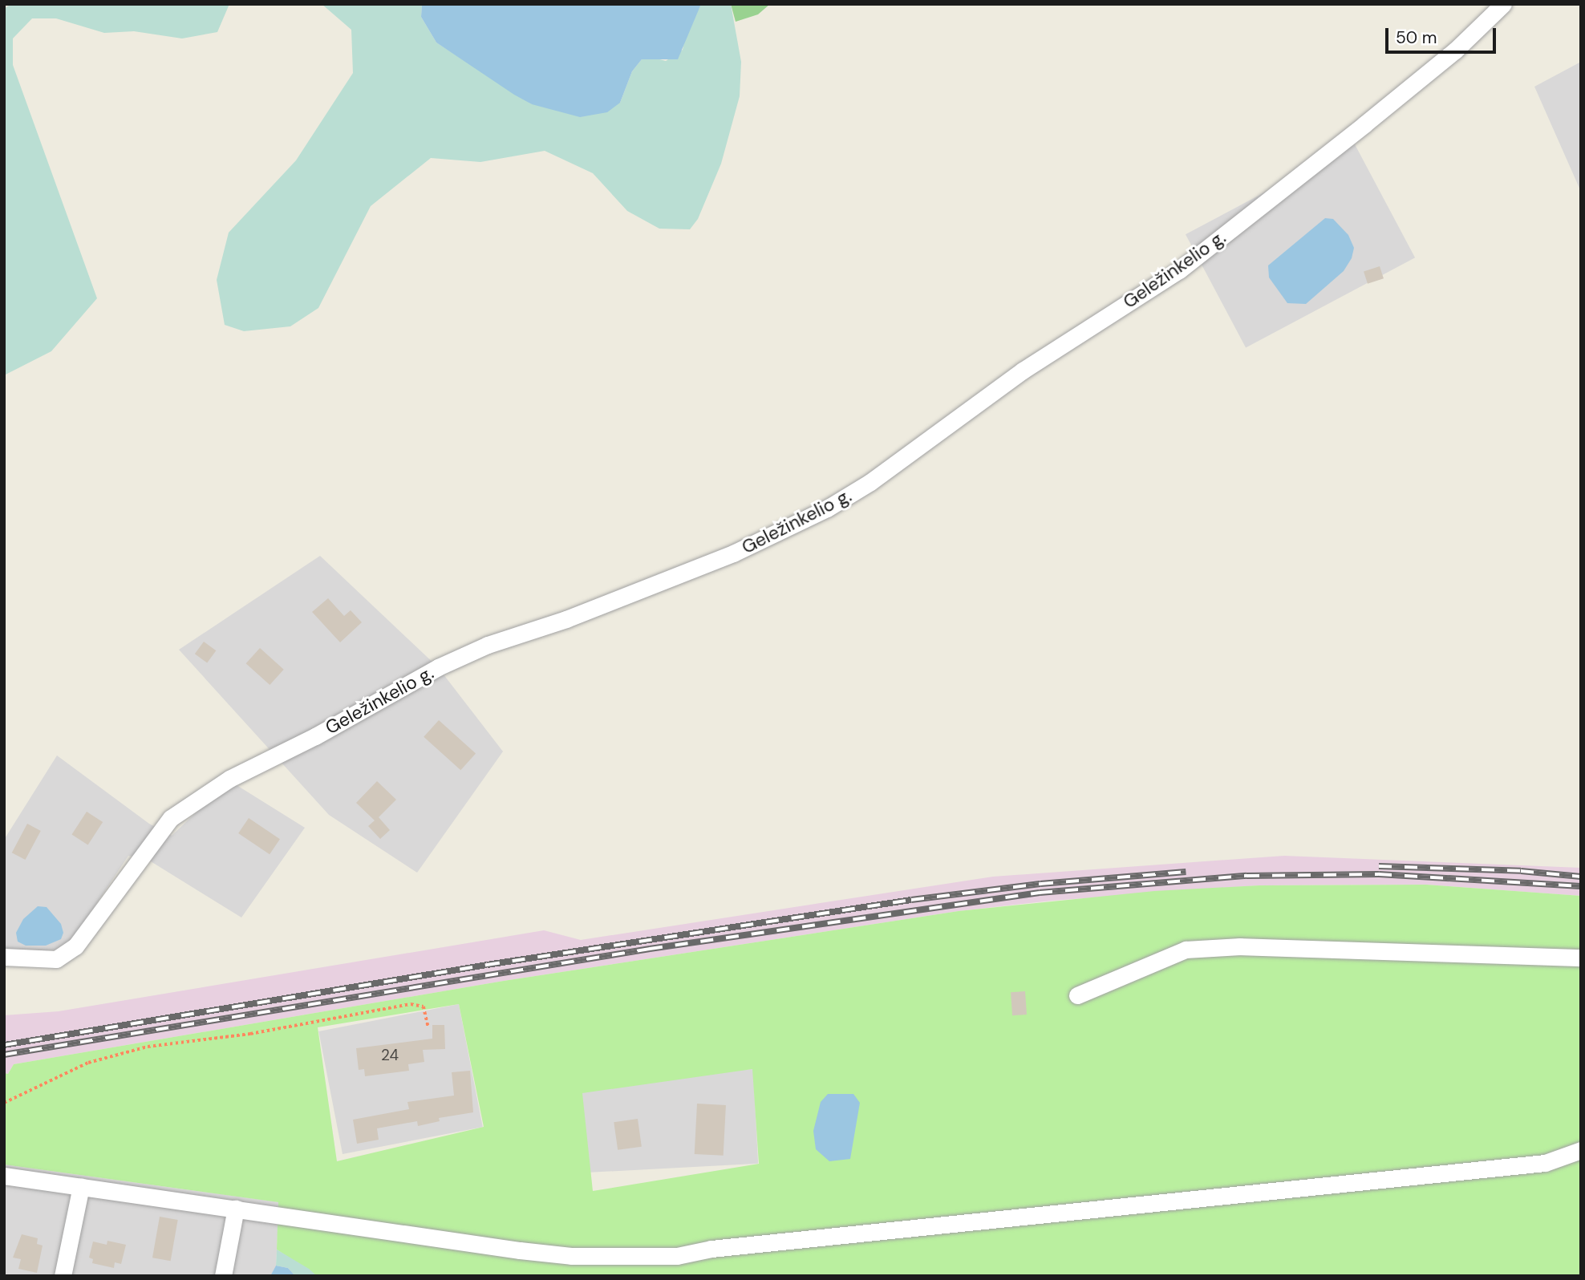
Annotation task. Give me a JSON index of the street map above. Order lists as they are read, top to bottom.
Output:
{
  "streets": {
    "street": ["Geležinkelio g."]
  },
  "house_numbers": ["24"],
  "scale_bar": "50 m"
}
